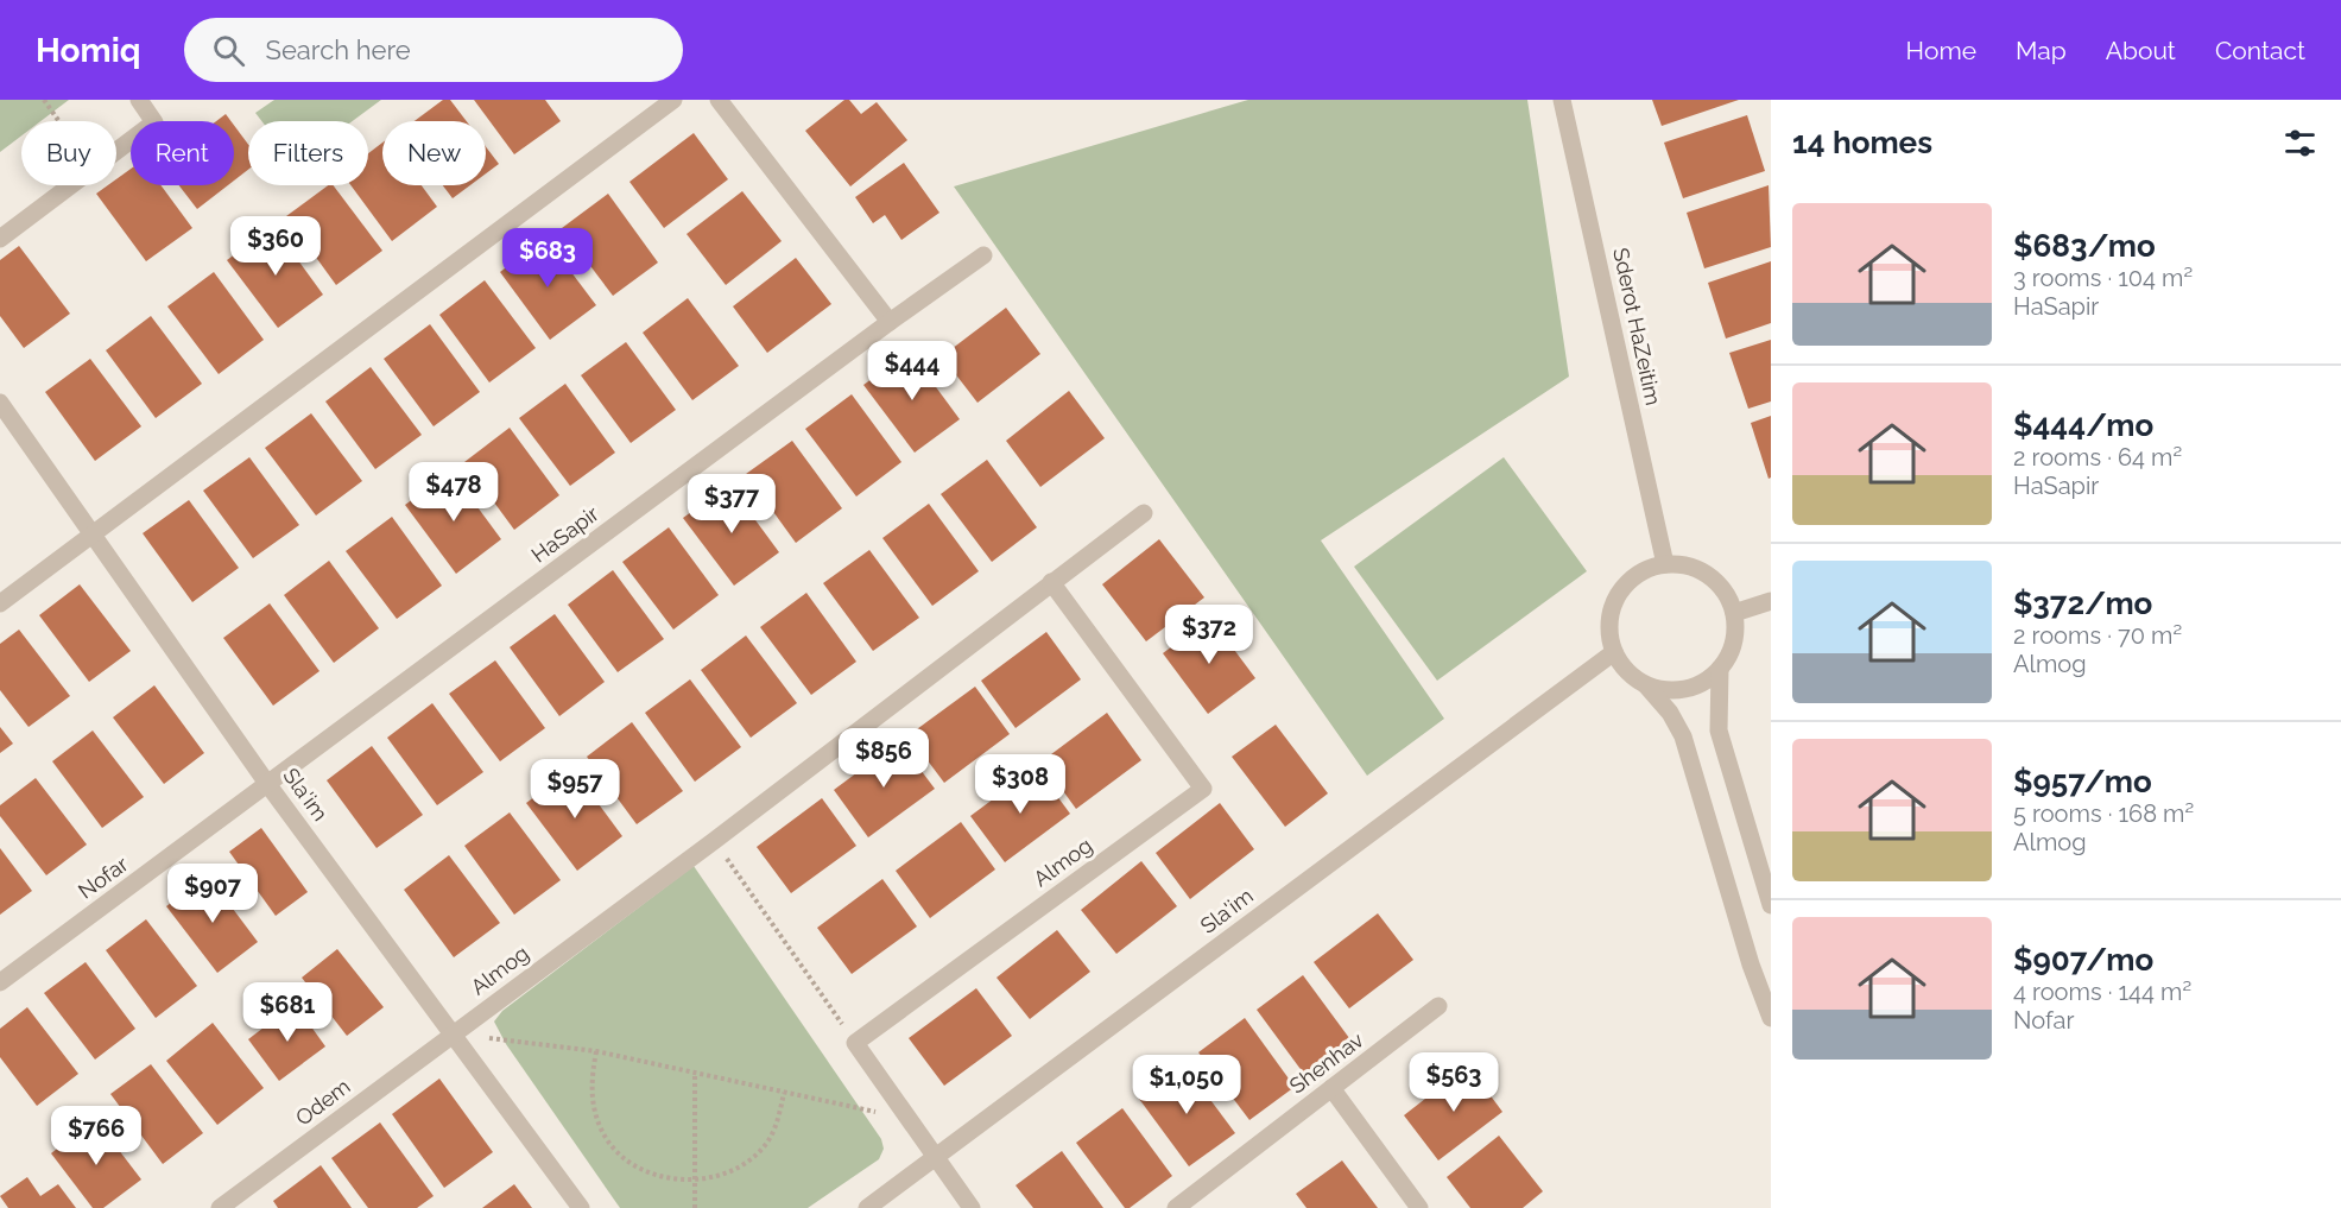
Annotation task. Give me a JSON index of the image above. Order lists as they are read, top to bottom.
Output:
{
  "streets": {
    "street": [
      "Sderot HaZeitim",
      "HaSapir",
      "Sla'im",
      "Almog",
      "Nofar",
      "Shenhav",
      "Odem"
    ]
  },
  "crossings": [
    ["Sderot HaZeitim", "Sla'im"],
    ["HaSapir", "Sla'im"],
    ["HaSapir", "Nofar"],
    ["Sla'im", "Almog"],
    ["Sla'im", "Nofar"],
    ["Sla'im", "Odem"],
    ["Almog", "Odem"]
  ],
  "page": {
    "header": "Homiq",
    "search": "Search here",
    "nav": [
      "Home",
      "Map",
      "About",
      "Contact"
    ],
    "heading": "14 homes",
    "chip": [
      "Buy",
      "Rent",
      "Filters",
      "New"
    ],
    "list": [
      {
        "name": "$683/mo",
        "note": "3 rooms · 104 m² · HaSapir"
      },
      {
        "name": "$444/mo",
        "note": "2 rooms · 64 m² · HaSapir"
      },
      {
        "name": "$372/mo",
        "note": "2 rooms · 70 m² · Almog"
      },
      {
        "name": "$957/mo",
        "note": "5 rooms · 168 m² · Almog"
      },
      {
        "name": "$907/mo",
        "note": "4 rooms · 144 m² · Nofar"
      }
    ],
    "price": [
      "$360",
      "$683",
      "$444",
      "$478",
      "$377",
      "$372",
      "$856",
      "$308",
      "$957",
      "$907",
      "$681",
      "$563",
      "$1,050",
      "$766"
    ]
  }
}
